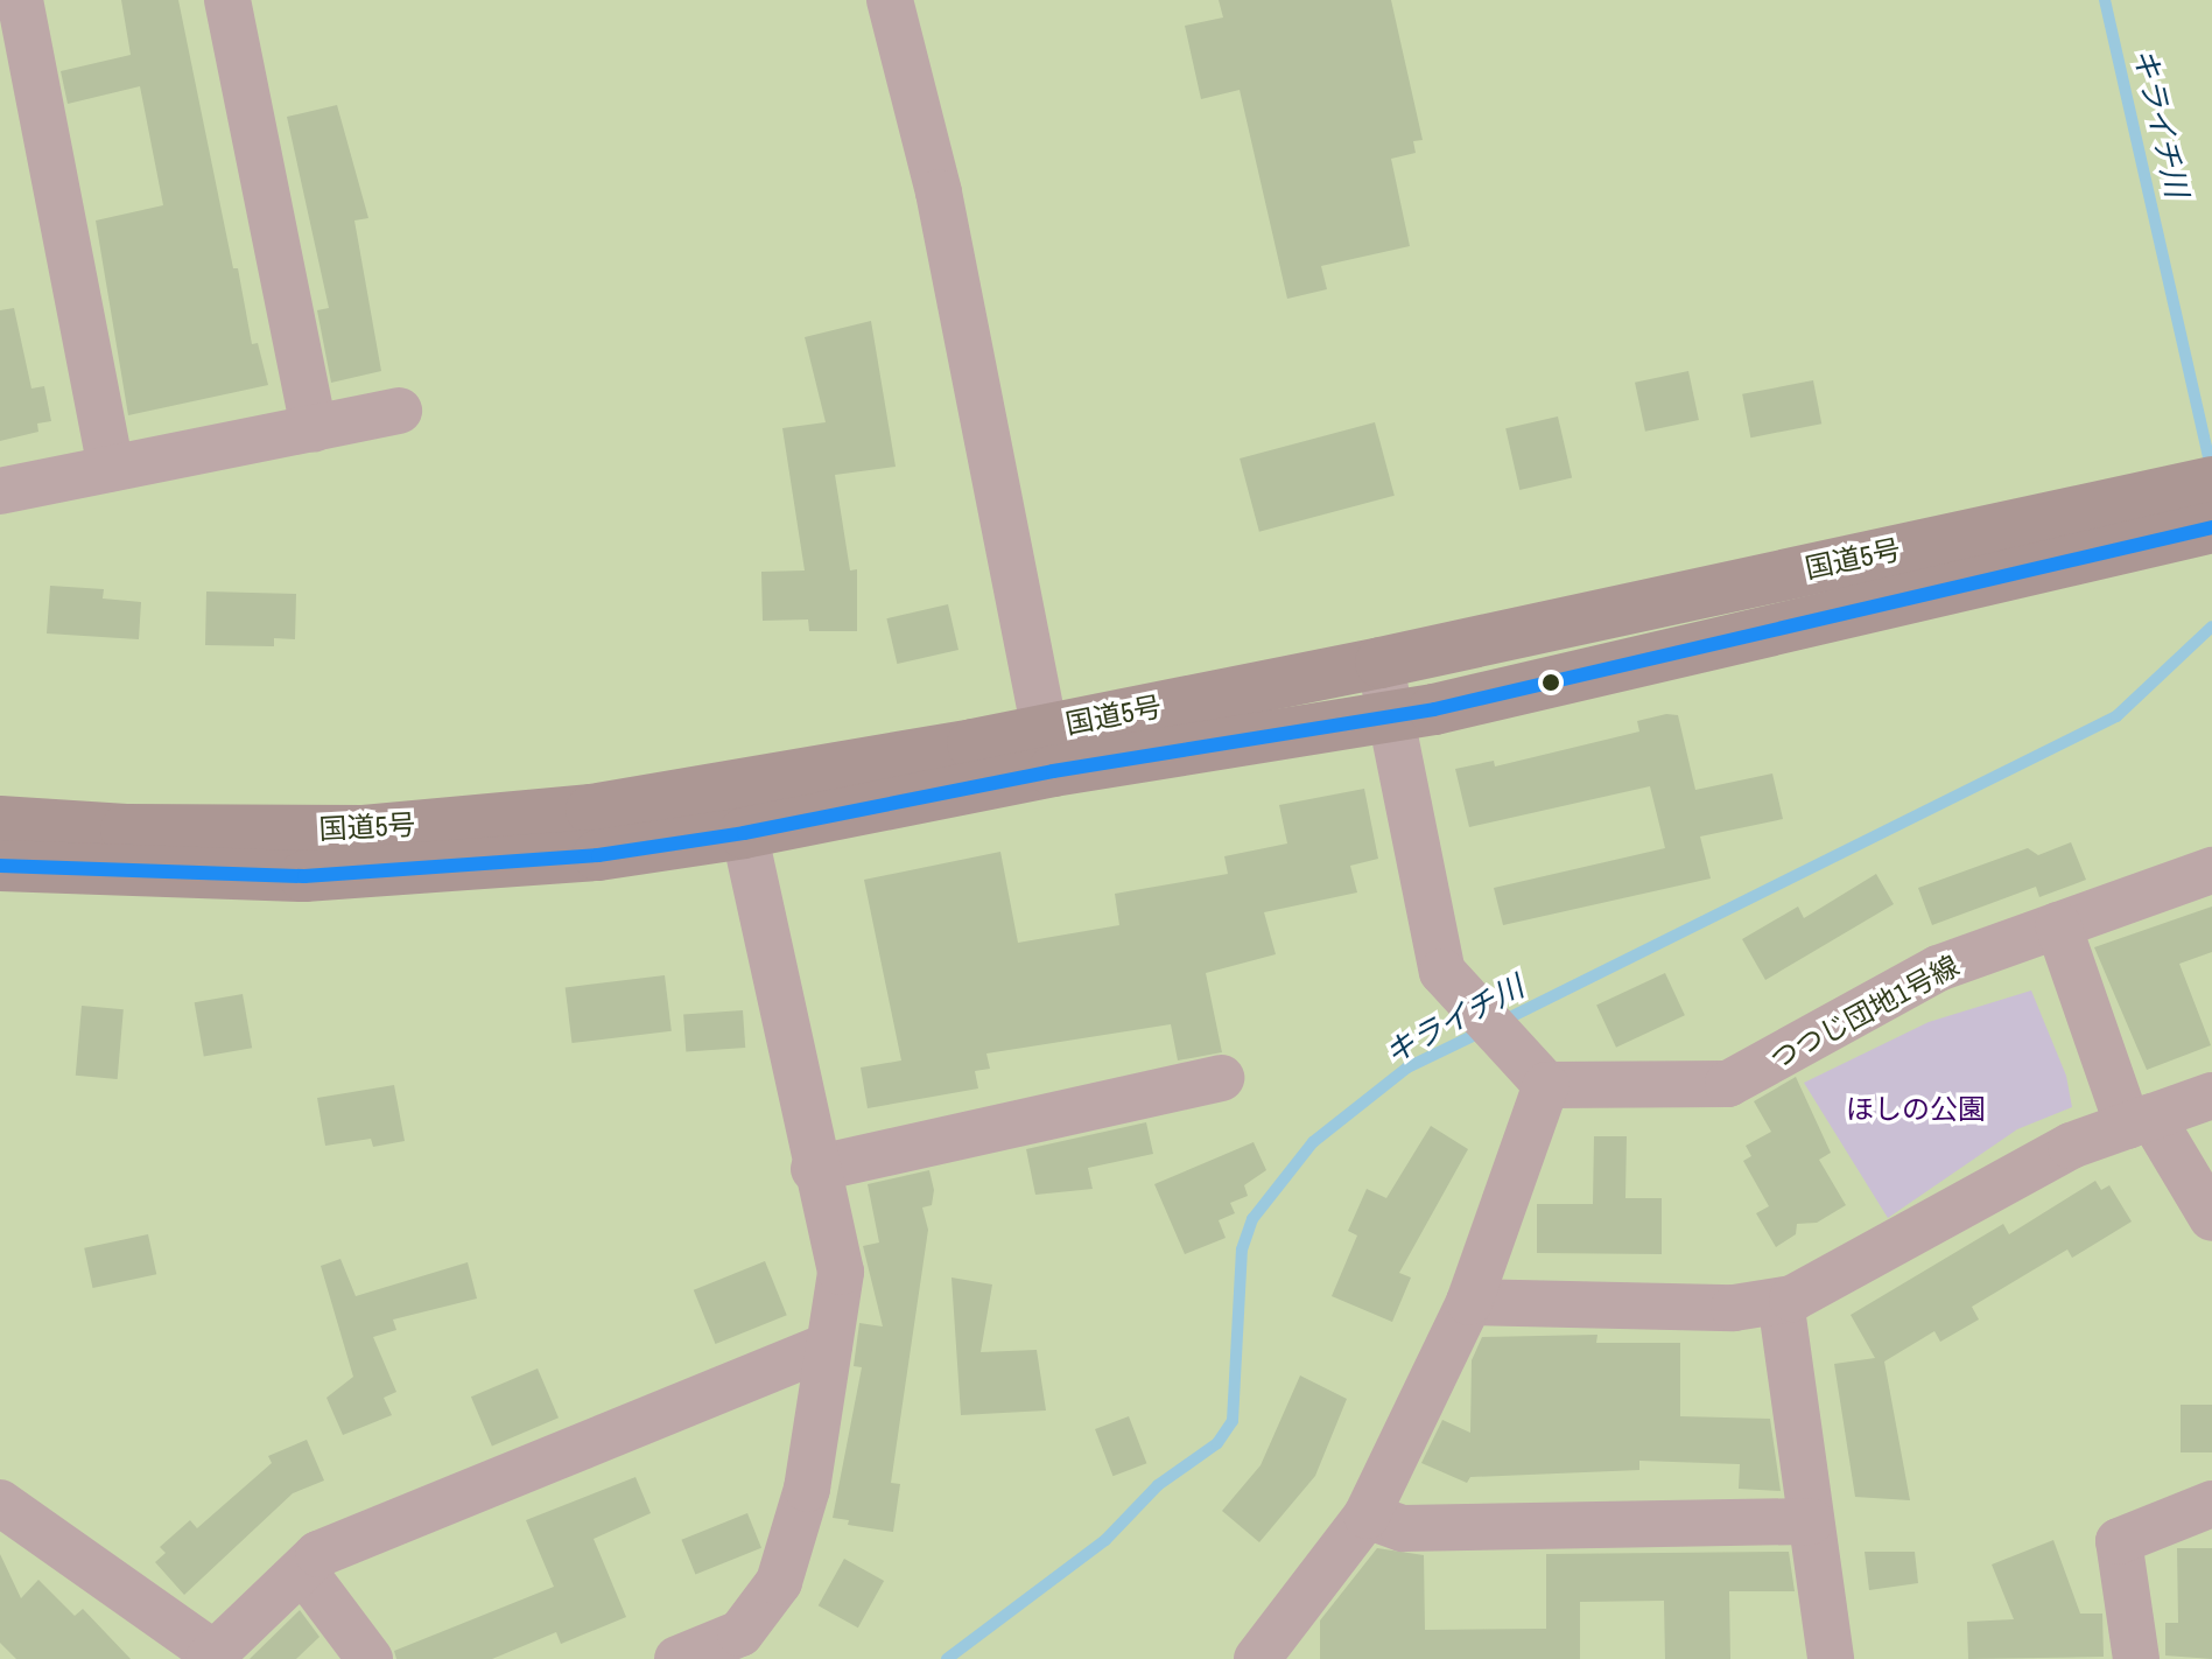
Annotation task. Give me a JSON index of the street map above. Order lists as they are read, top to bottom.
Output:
{
  "streets": {
    "highway": ["国道5号"],
    "street": ["つつじ団地1号線"]
  },
  "water": ["キライチ川"],
  "parks": ["ほしの公園"]
}
